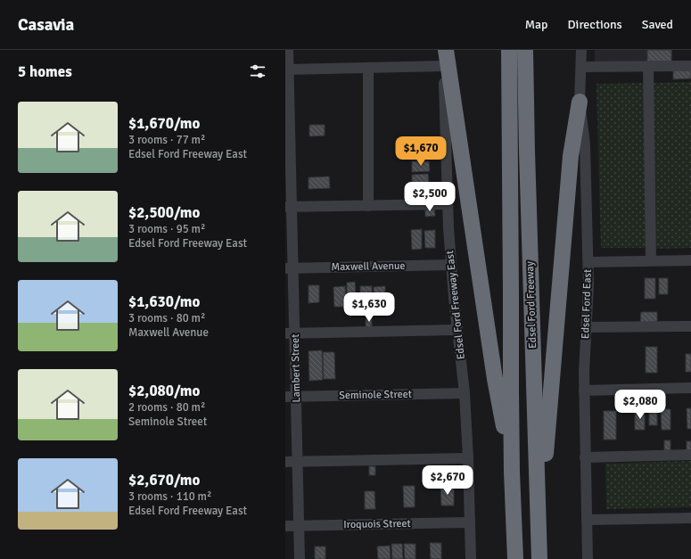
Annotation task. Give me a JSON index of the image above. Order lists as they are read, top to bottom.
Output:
{
  "streets": {
    "highway": ["Edsel Ford Freeway"],
    "street": [
      "Maxwell Avenue",
      "Edsel Ford East",
      "Edsel Ford Freeway East",
      "Lambert Street",
      "Seminole Street",
      "Iroquois Street"
    ]
  },
  "crossings": [
    ["Maxwell Avenue", "Edsel Ford Freeway East"],
    ["Maxwell Avenue", "Lambert Street"],
    ["Edsel Ford Freeway East", "Seminole Street"],
    ["Edsel Ford Freeway East", "Iroquois Street"],
    ["Lambert Street", "Seminole Street"],
    ["Lambert Street", "Iroquois Street"]
  ],
  "page": {
    "header": "Casavia",
    "nav": ["Map", "Directions", "Saved"],
    "heading": "5 homes",
    "list": [
      {
        "name": "$1,670/mo",
        "note": "3 rooms · 77 m² · Edsel Ford Freeway East"
      },
      {
        "name": "$2,500/mo",
        "note": "3 rooms · 95 m² · Edsel Ford Freeway East"
      },
      {
        "name": "$1,630/mo",
        "note": "3 rooms · 80 m² · Maxwell Avenue"
      },
      {
        "name": "$2,080/mo",
        "note": "2 rooms · 80 m² · Seminole Street"
      },
      {
        "name": "$2,670/mo",
        "note": "3 rooms · 110 m² · Edsel Ford Freeway East"
      }
    ],
    "price": [
      "$1,670",
      "$2,500",
      "$1,630",
      "$2,080",
      "$2,670"
    ]
  }
}
